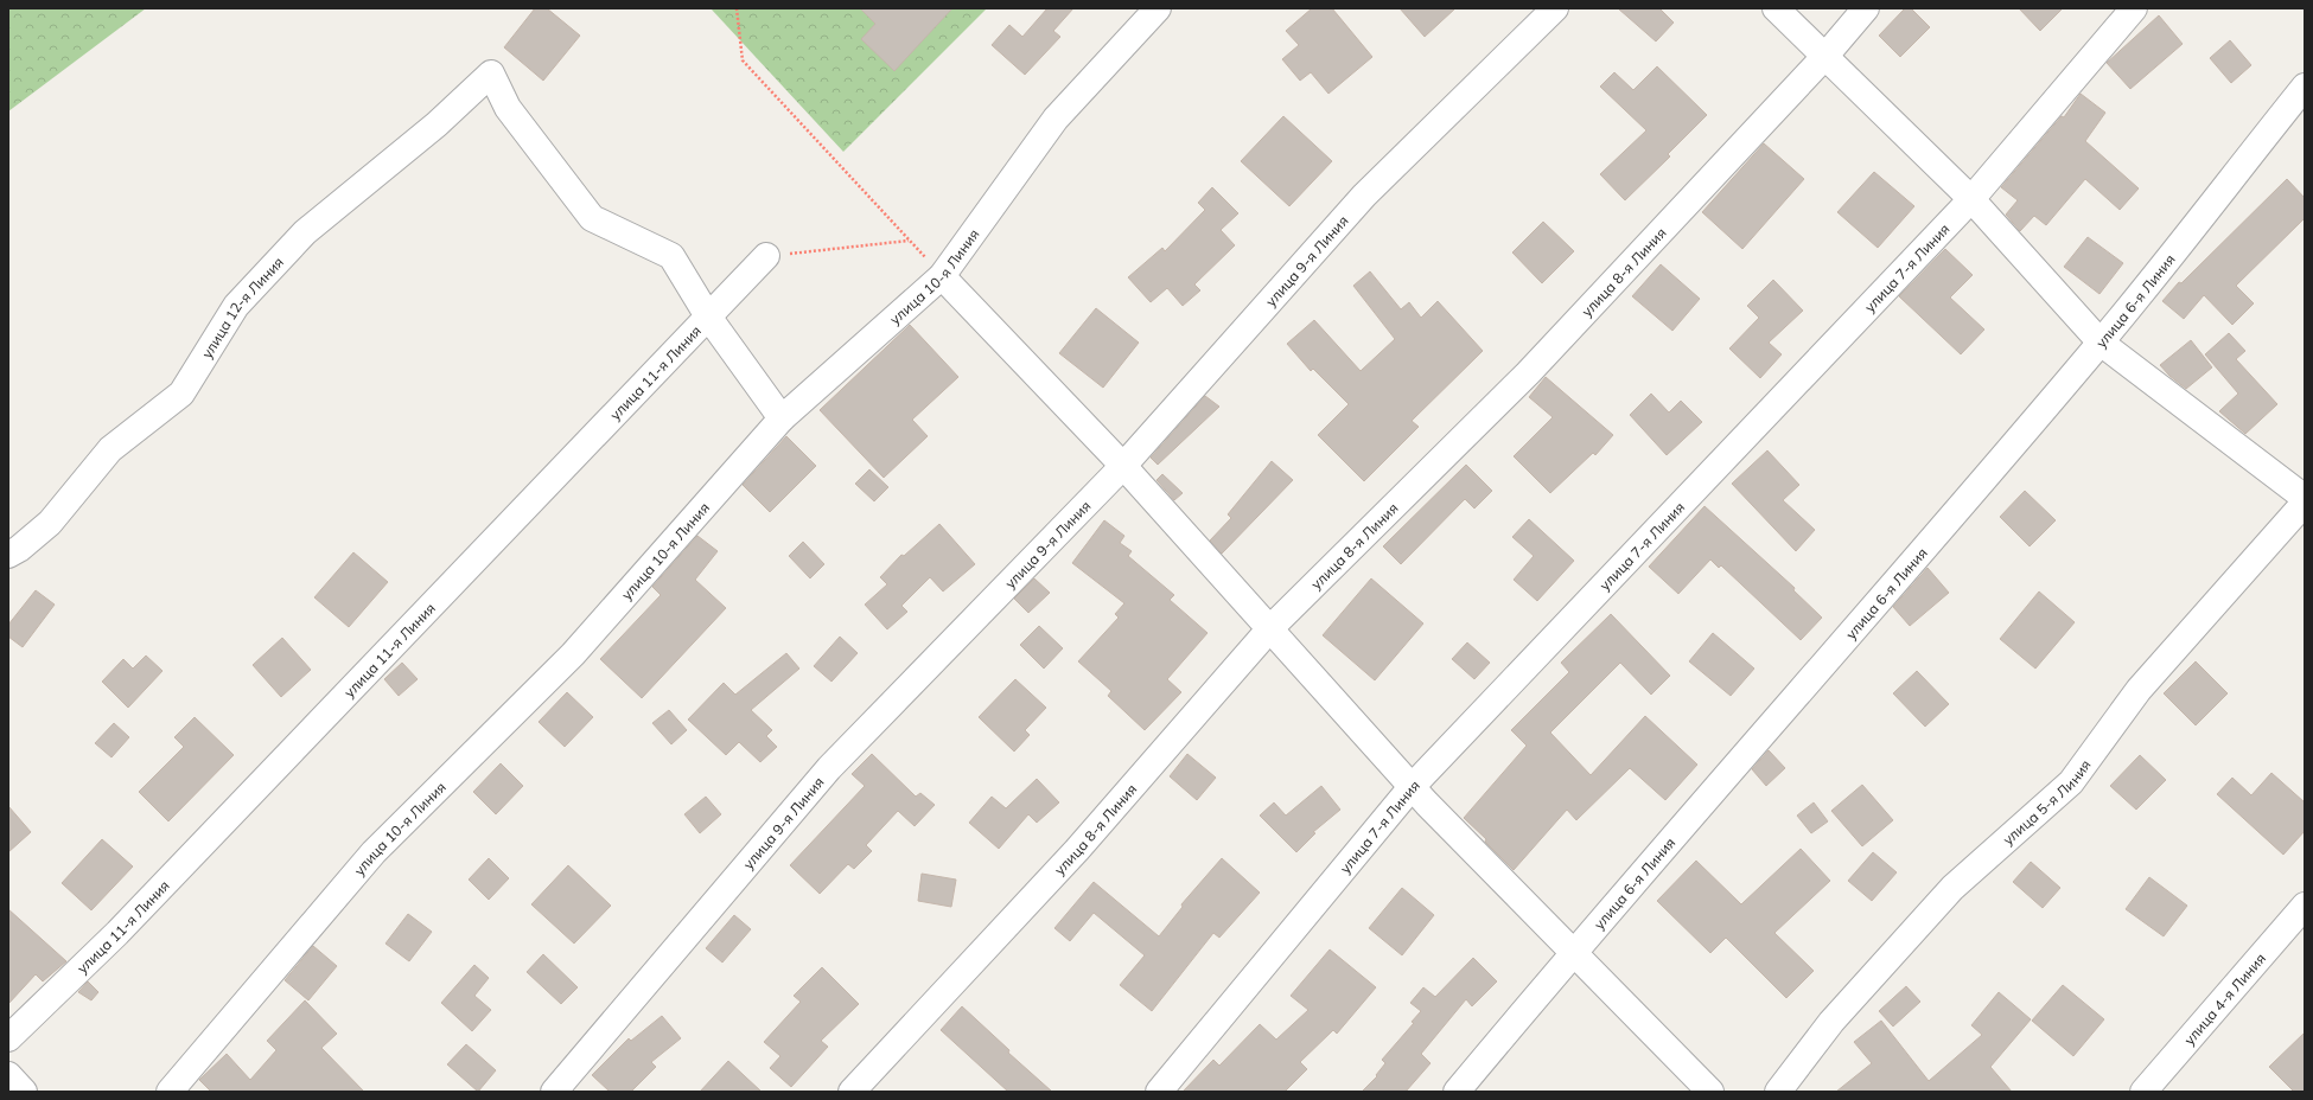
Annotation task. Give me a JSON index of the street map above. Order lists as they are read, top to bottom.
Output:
{
  "streets": {
    "street": [
      "улица 9-я Линия",
      "улица 7-я Линия",
      "улица 8-я Линия",
      "улица 10-я Линия",
      "улица 6-я Линия",
      "улица 12-я Линия",
      "улица 11-я Линия",
      "улица 5-я Линия",
      "улица 4-я Линия"
    ]
  },
  "crossings": [
    ["улица 12-я Линия", "улица 11-я Линия"]
  ]
}
